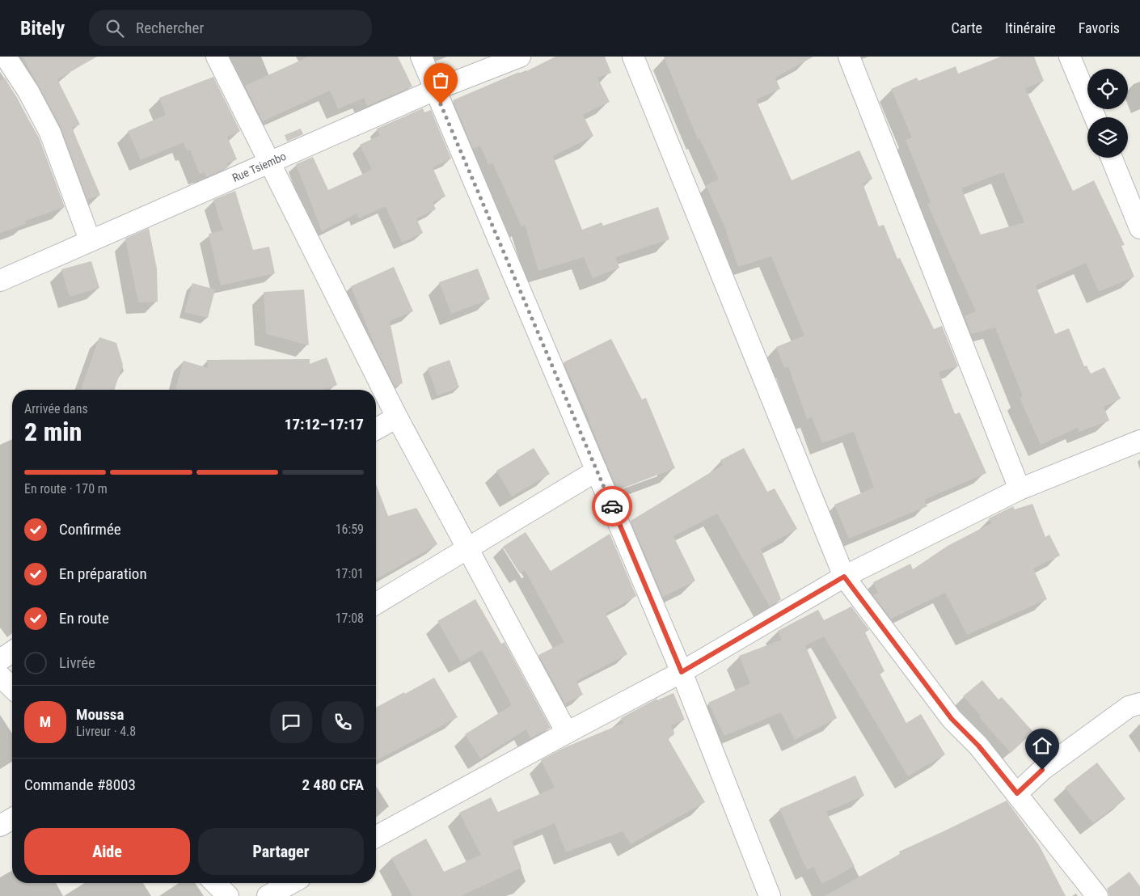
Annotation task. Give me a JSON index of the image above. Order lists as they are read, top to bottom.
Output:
{
  "streets": {
    "street": ["Rue Tsiembo"]
  },
  "page": {
    "header": "Bitely",
    "search": "Rechercher",
    "nav": ["Carte", "Itinéraire", "Favoris"],
    "heading": ["2 min", "Arrivée dans", "17:12–17:17"],
    "panel": [
      "Moussa",
      "Livreur · 4.8",
      "Commande #8003",
      "2 480 CFA"
    ],
    "bar": "En route · 170 m",
    "list": [
      ["Confirmée", "16:59"],
      ["En préparation", "17:01"],
      ["En route", "17:08"],
      "Livrée"
    ],
    "round": "M",
    "buttons": ["Aide", "Partager"]
  }
}
